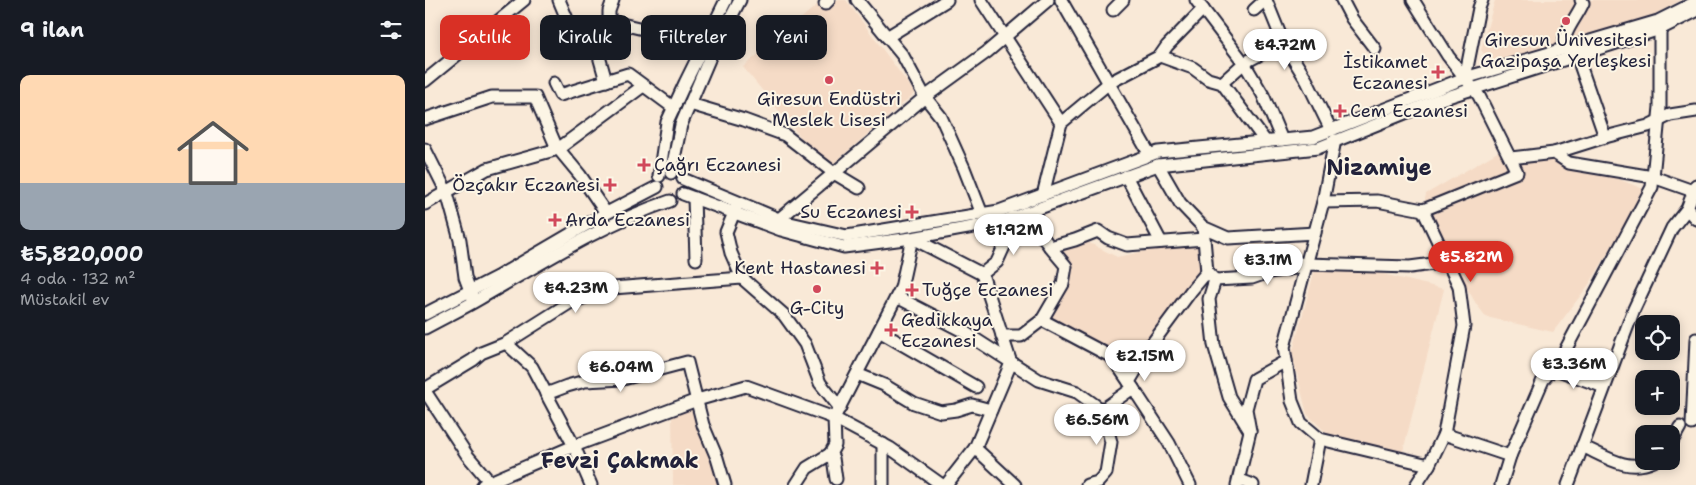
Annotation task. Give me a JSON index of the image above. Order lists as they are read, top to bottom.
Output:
{
  "districts": ["Nizamiye", "Fevzi Çakmak"],
  "places": {
    "other": ["Giresun Ünivesitesi Gazipaşa Yerleşkesi", "Giresun Endüstri Meslek Lisesi", "G-City"],
    "health": [
      "İstikamet Eczanesi",
      "Cem Eczanesi",
      "Çağrı Eczanesi",
      "Özçakır Eczanesi",
      "Su Eczanesi",
      "Arda Eczanesi",
      "Kent Hastanesi",
      "Tuğçe Eczanesi",
      "Gedikkaya Eczanesi"
    ]
  },
  "page": {
    "heading": "9 ilan",
    "chip": [
      "Satılık",
      "Kiralık",
      "Filtreler",
      "Yeni"
    ],
    "price": [
      "₺4.72M",
      "₺1.92M",
      "₺5.82M",
      "₺3.1M",
      "₺4.23M",
      "₺2.15M",
      "₺3.36M",
      "₺6.04M",
      "₺6.56M"
    ],
    "list": [
      {
        "name": "₺5,820,000",
        "note": "4 oda · 132 m² · Müstakil ev"
      }
    ],
    "map_buttons": ["+", "−"]
  }
}
